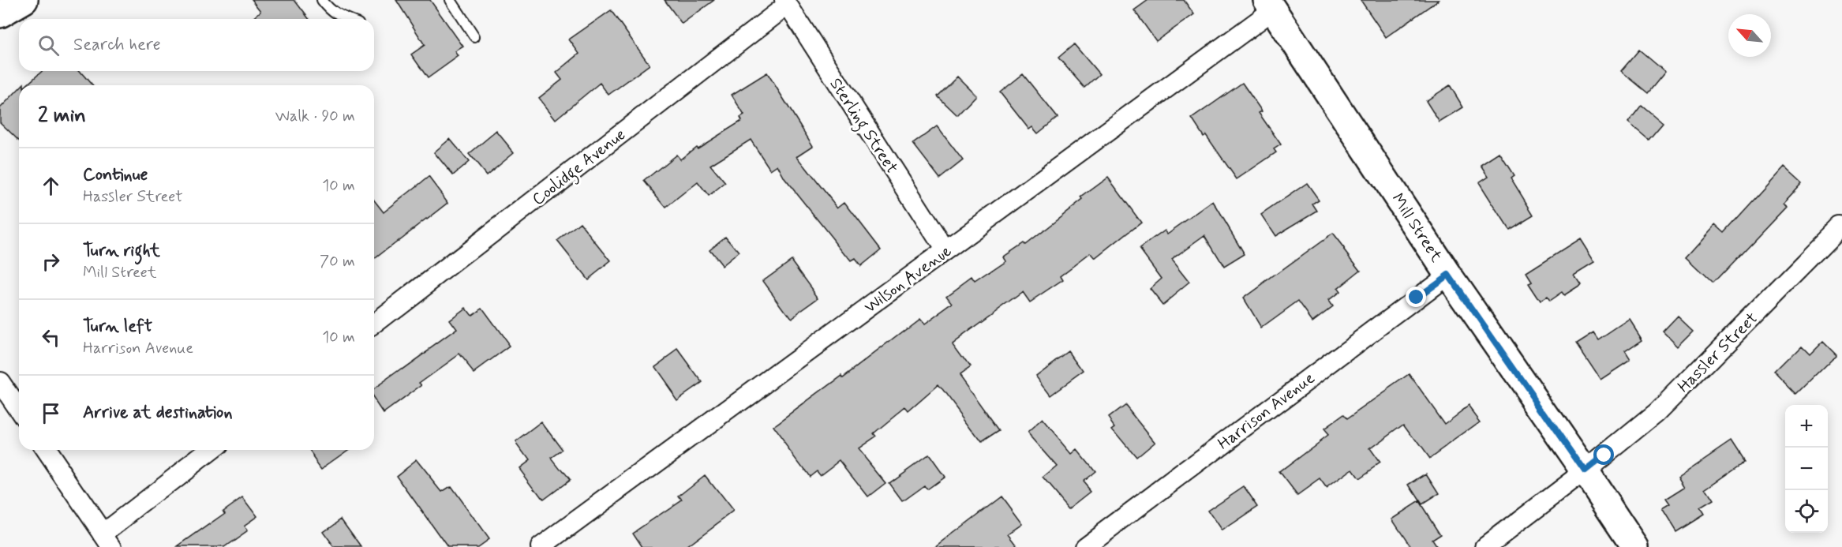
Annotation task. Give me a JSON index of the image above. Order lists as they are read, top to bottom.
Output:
{
  "streets": {
    "street": [
      "Sterling Street",
      "Coolidge Avenue",
      "Mill Street",
      "Wilson Avenue",
      "Hassler Street",
      "Harrison Avenue"
    ]
  },
  "crossings": [
    ["Sterling Street", "Coolidge Avenue"],
    ["Sterling Street", "Wilson Avenue"],
    ["Mill Street", "Wilson Avenue"],
    ["Mill Street", "Hassler Street"],
    ["Mill Street", "Harrison Avenue"]
  ],
  "north": "top left",
  "page": {
    "search": "Search here",
    "heading": ["2 min", "Walk · 90 m"],
    "list": [
      ["Continue", "Hassler Street", "10 m"],
      ["Turn right", "Mill Street", "70 m"],
      ["Turn left", "Harrison Avenue", "10 m"],
      "Arrive at destination"
    ],
    "map_buttons": ["+", "−"]
  }
}
